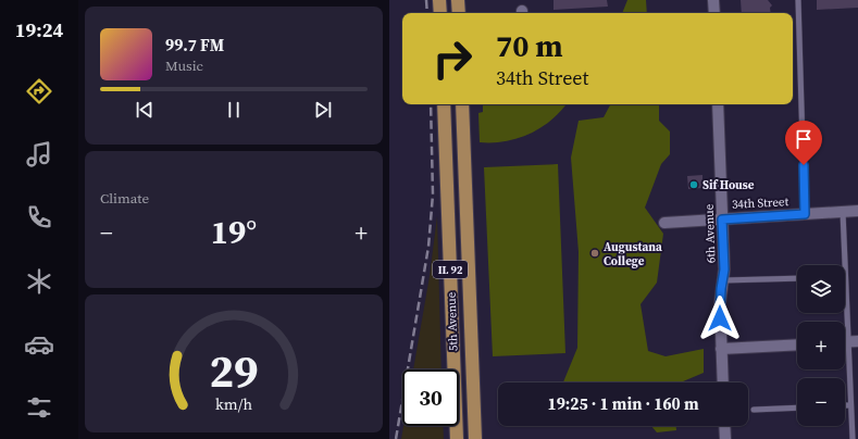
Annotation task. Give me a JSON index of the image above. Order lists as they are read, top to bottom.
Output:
{
  "streets": {
    "main road": ["IL 92", "5th Avenue"],
    "street": ["34th Street", "6th Avenue"]
  },
  "crossings": [
    ["34th Street", "6th Avenue"]
  ],
  "places": ["Sif House", "Augustana College"],
  "page": {
    "tabs": "19:24",
    "turn": ["70 m", "34th Street"],
    "song": ["99.7 FM", "Music"],
    "tile": "Climate",
    "heat": ["−", "19°", "+"],
    "map_buttons": ["+", "−"],
    "limit": "30",
    "trip": "19:25 · 1 min · 160 m",
    "gauge": ["29", "km/h"]
  }
}
